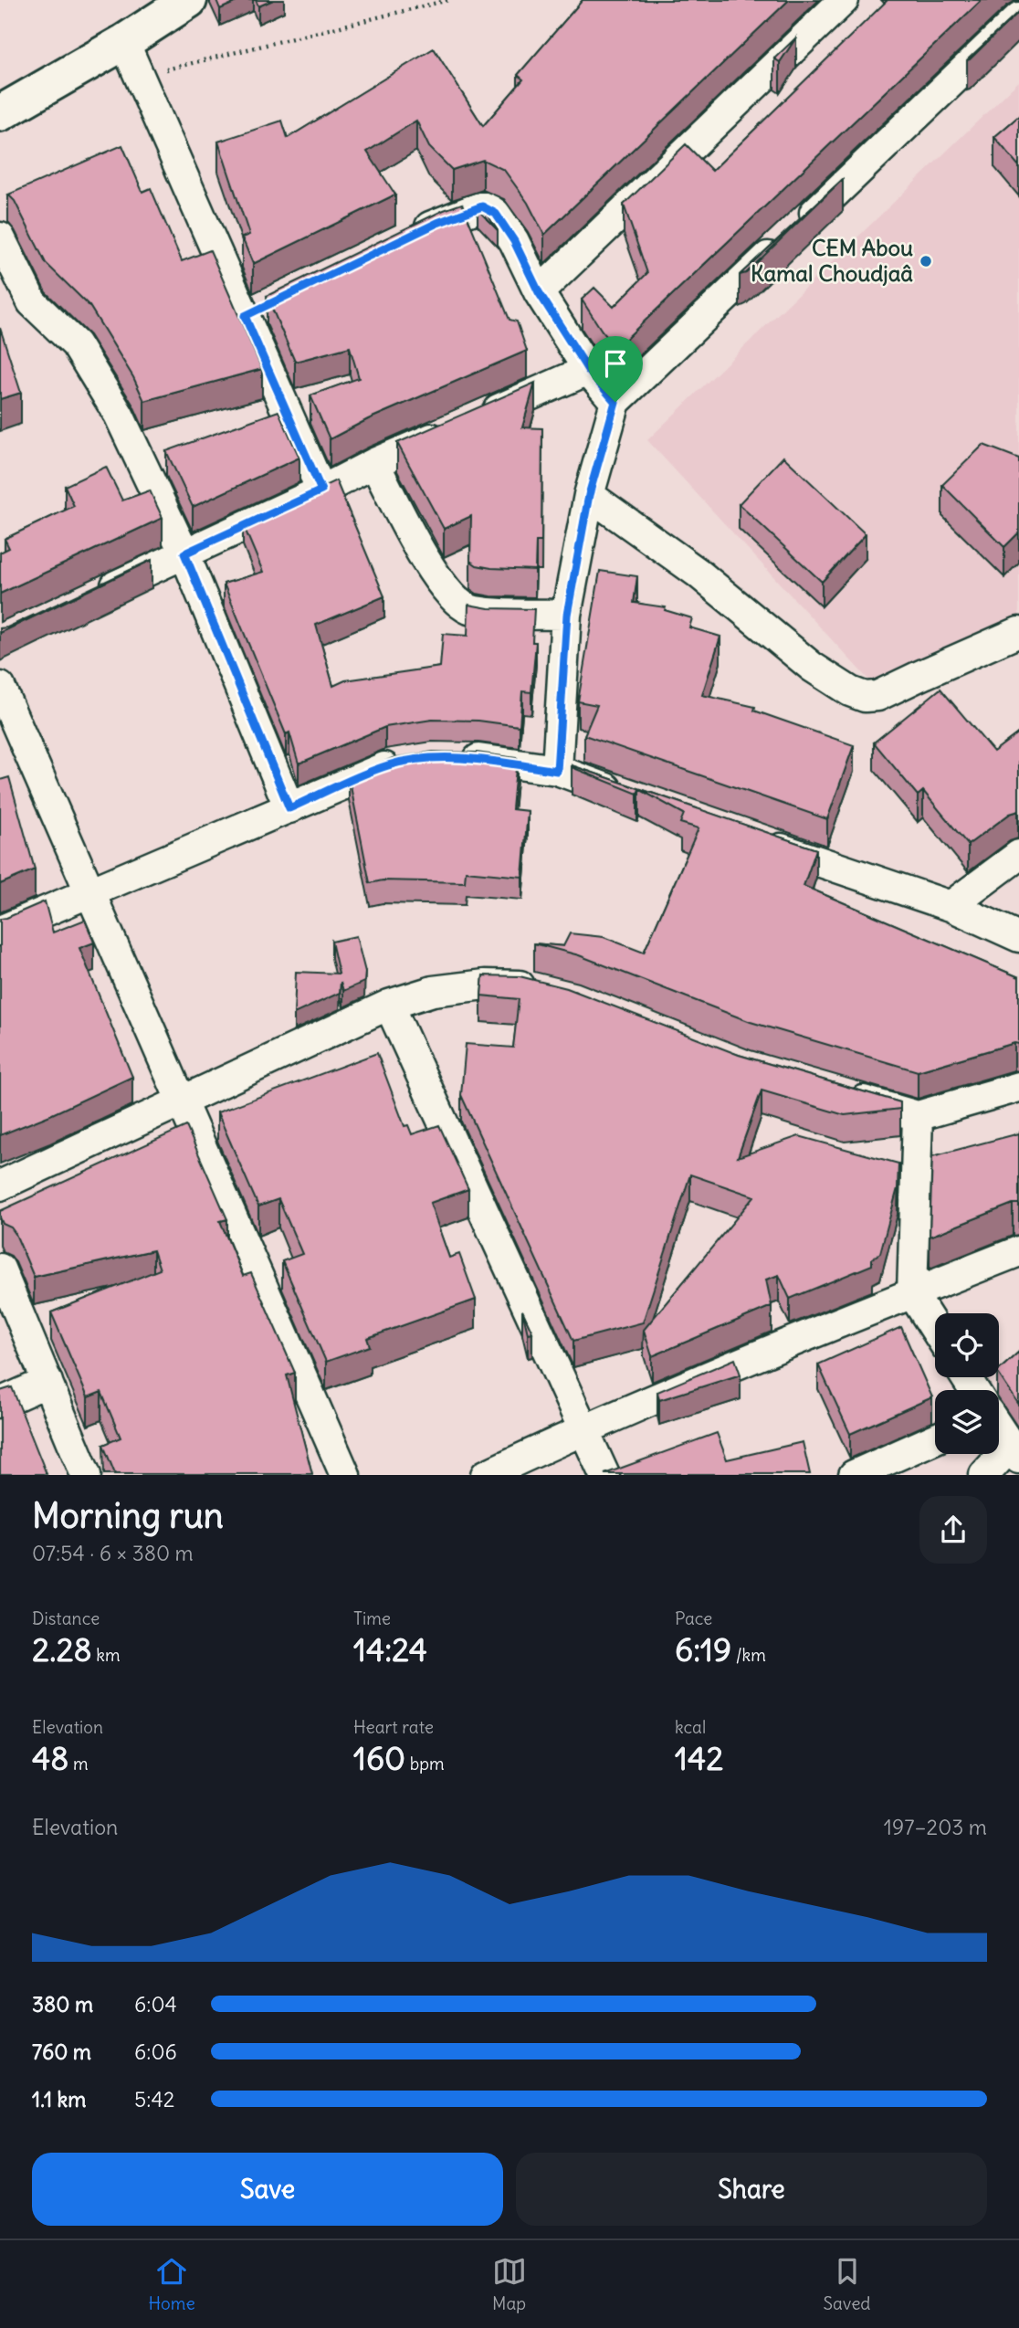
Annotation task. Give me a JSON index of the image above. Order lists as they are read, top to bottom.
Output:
{
  "places": ["CEM Abou Kamal Choudjaâ"],
  "page": {
    "heading": ["Morning run", "07:54 · 6 × 380 m"],
    "stats": [
      ["Distance", "2.28 km"],
      ["Time", "14:24"],
      ["Pace", "6:19 /km"],
      ["Elevation", "48 m"],
      ["Heart rate", "160 bpm"],
      ["kcal", "142"]
    ],
    "chart": ["Elevation", "197–203 m"],
    "list": [
      {
        "name": "380 m",
        "note": "6:04"
      },
      {
        "name": "760 m",
        "note": "6:06"
      },
      {
        "name": "1.1 km",
        "note": "5:42"
      }
    ],
    "buttons": ["Save", "Share"],
    "tabs": ["Home", "Map", "Saved"]
  }
}
